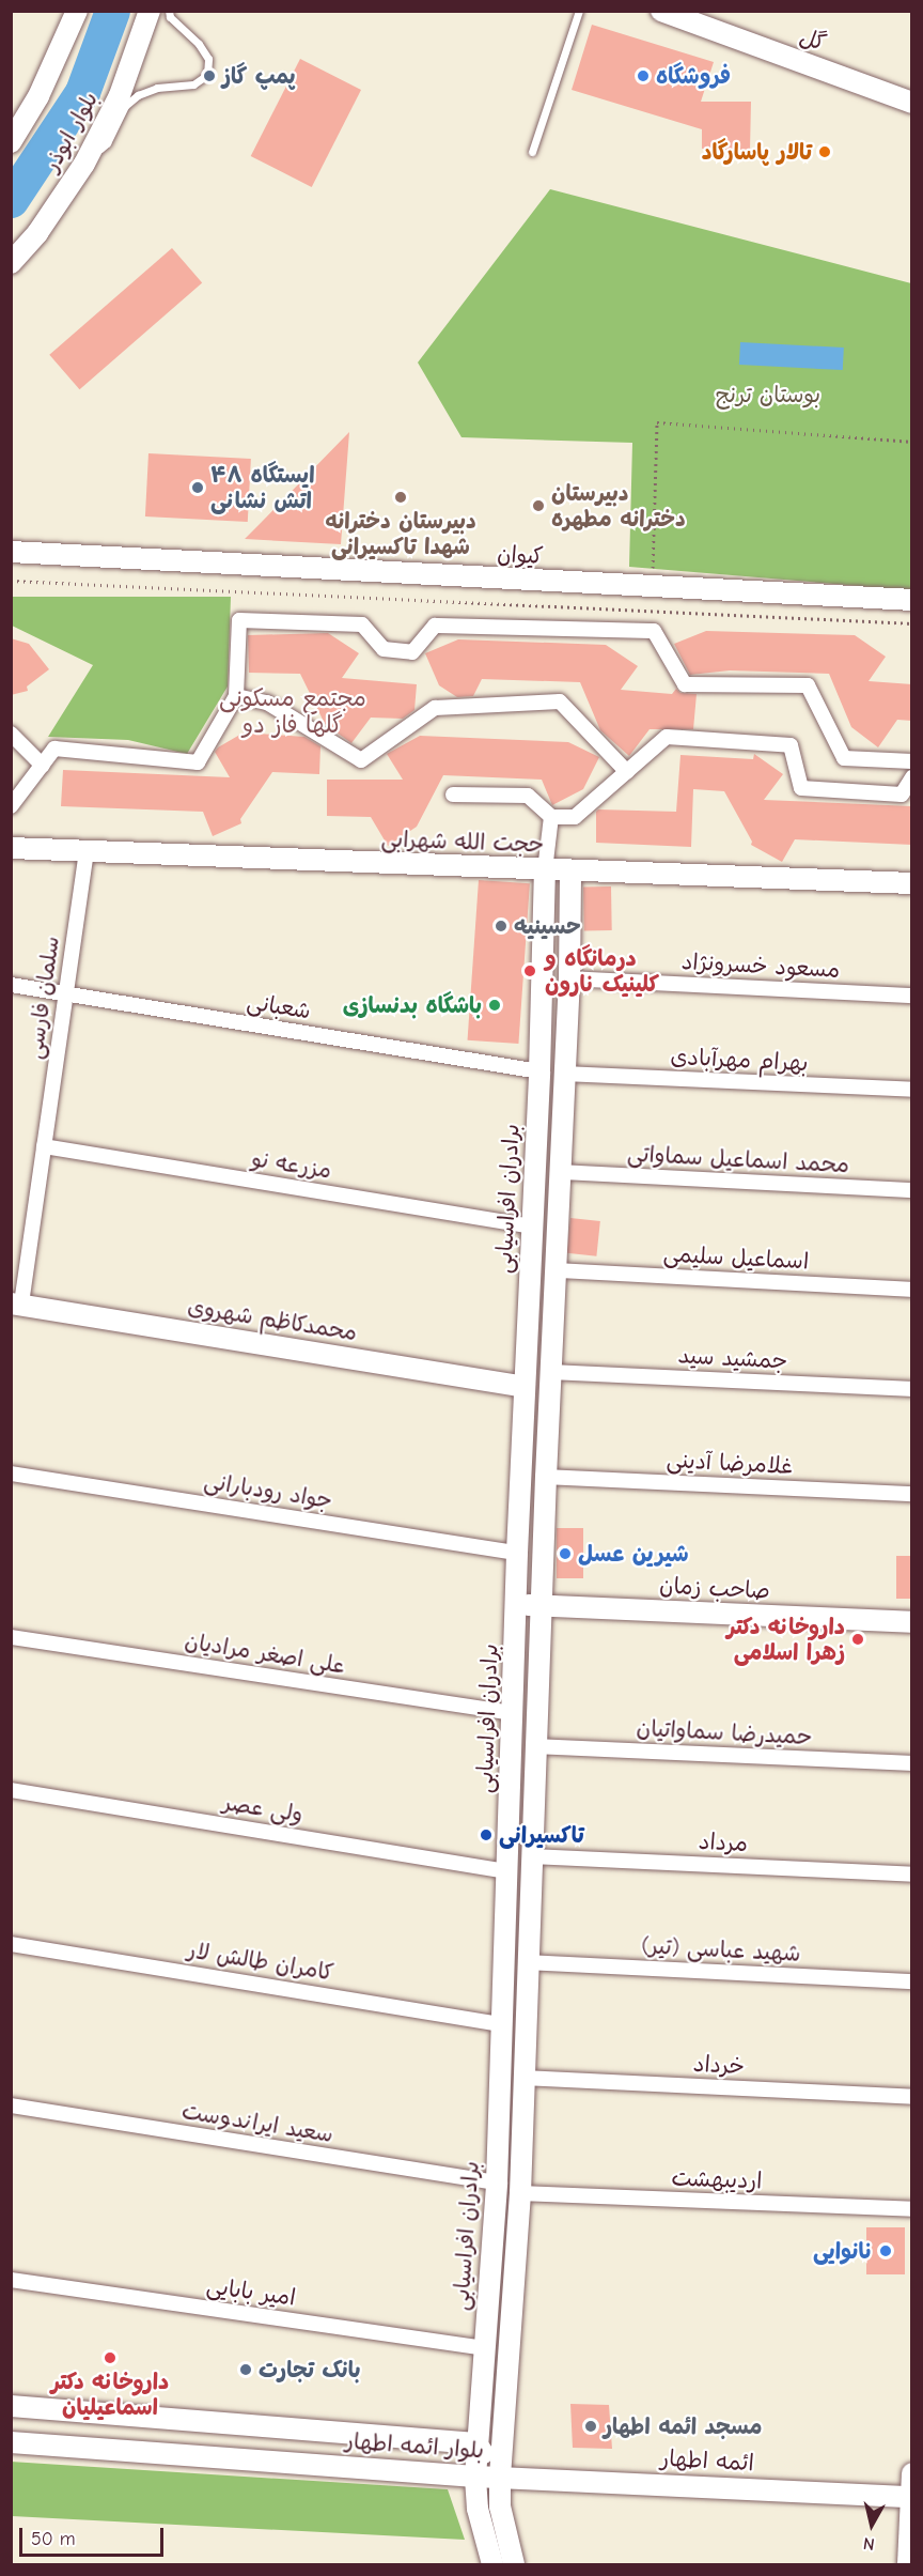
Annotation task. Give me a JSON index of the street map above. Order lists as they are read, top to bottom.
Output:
{
  "streets": {
    "street": [
      "گل",
      "بلوار ابوذر",
      "کیوان",
      "حجت الله شهرابی",
      "مسعود خسرونژاد",
      "سلمان فارسی",
      "شعبانی",
      "بهرام مهرآبادی",
      "محمد اسماعیل سماواتی",
      "مزرعه نو",
      "برادران افراسیابی",
      "اسماعیل سلیمی",
      "محمدکاظم شهروی",
      "جمشید سید",
      "غلامرضا آدینی",
      "جواد رودبارانی",
      "صاحب زمان",
      "علی اصغر مرادیان",
      "حمیدرضا سماواتیان",
      "ولی عصر",
      "مرداد",
      "شهید عباسی (تیر)",
      "کامران طالش لار",
      "خرداد",
      "سعید ایراندوست",
      "اردیبهشت",
      "امیر بابایی",
      "بلوار ائمه اطهار",
      "ائمه اطهار"
    ]
  },
  "crossings": [
    ["حجت الله شهرابی", "سلمان فارسی"],
    ["حجت الله شهرابی", "برادران افراسیابی"],
    ["سلمان فارسی", "شعبانی"],
    ["سلمان فارسی", "مزرعه نو"],
    ["سلمان فارسی", "محمدکاظم شهروی"],
    ["شعبانی", "برادران افراسیابی"],
    ["مزرعه نو", "برادران افراسیابی"],
    ["برادران افراسیابی", "محمدکاظم شهروی"],
    ["برادران افراسیابی", "جواد رودبارانی"],
    ["برادران افراسیابی", "صاحب زمان"],
    ["برادران افراسیابی", "علی اصغر مرادیان"],
    ["برادران افراسیابی", "ولی عصر"],
    ["برادران افراسیابی", "کامران طالش لار"],
    ["برادران افراسیابی", "سعید ایراندوست"],
    ["برادران افراسیابی", "امیر بابایی"],
    ["برادران افراسیابی", "بلوار ائمه اطهار"],
    ["بلوار ائمه اطهار", "ائمه اطهار"]
  ],
  "districts": ["مجتمع مسکونی گلها فاز دو"],
  "parks": ["بوستان ترنج"],
  "places": [
    "پمپ گاز",
    "فروشگاه",
    "تالار پاسارگاد",
    "ایستگاه ۴۸ اتش نشانی",
    "دبیرستان دخترانه شهدا تاکسیرانی",
    "دبیرستان دخترانه مطهره",
    "حسینیه",
    "درمانگاه و کلینیک نارون",
    "باشگاه بدنسازی",
    "شیرین عسل",
    "داروخانه دکتر زهرا اسلامی",
    "تاکسیرانی",
    "نانوایی",
    "داروخانه دکتر اسماعیلیان",
    "بانک تجارت",
    "مسجد ائمه اطهار"
  ],
  "scale_bar": "50 m",
  "north": "bottom"
}
